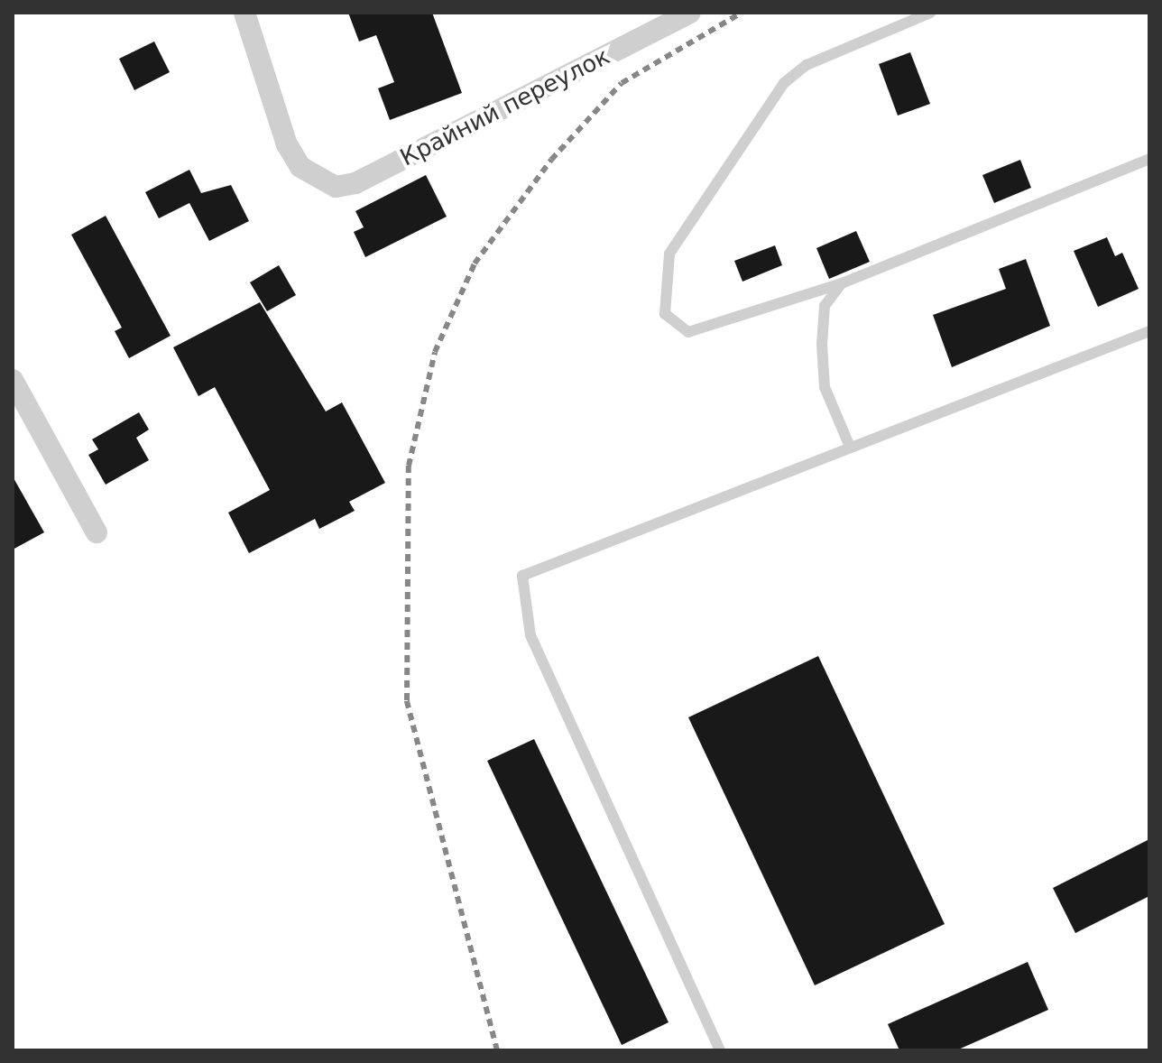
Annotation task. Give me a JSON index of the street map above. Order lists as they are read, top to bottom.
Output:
{
  "streets": {
    "street": ["Крайний переулок"]
  }
}
